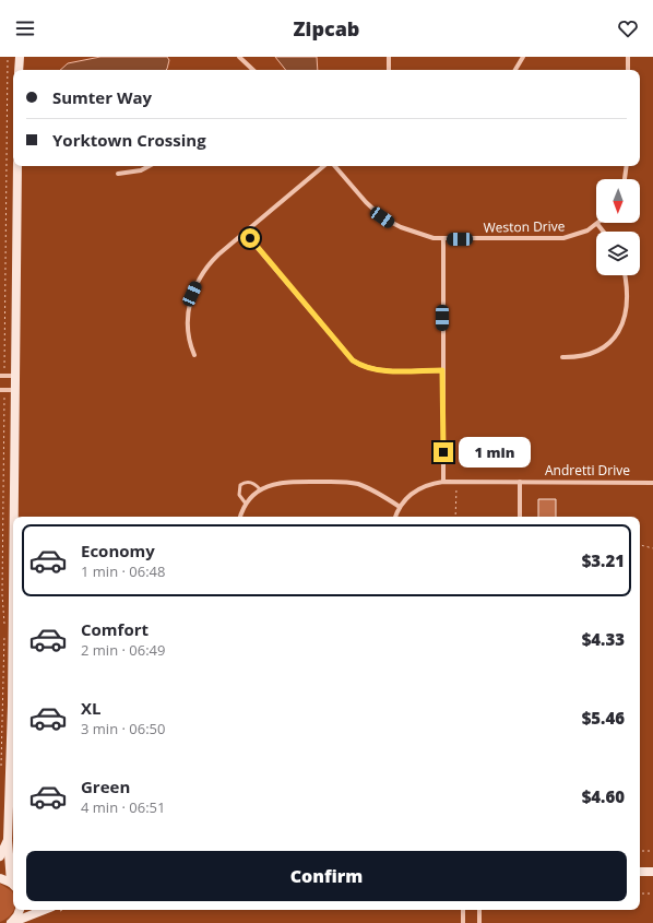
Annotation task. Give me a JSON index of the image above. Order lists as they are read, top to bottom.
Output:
{
  "streets": {
    "street": ["Weston Drive", "Andretti Drive"]
  },
  "north": "bottom",
  "page": {
    "header": "Zipcab",
    "banner": ["Sumter Way", "Yorktown Crossing"],
    "bubble": "1 min",
    "list": [
      {
        "name": "Economy",
        "note": "1 min · 06:48",
        "value": "$3.21"
      },
      {
        "name": "Comfort",
        "note": "2 min · 06:49",
        "value": "$4.33"
      },
      {
        "name": "XL",
        "note": "3 min · 06:50",
        "value": "$5.46"
      },
      {
        "name": "Green",
        "note": "4 min · 06:51",
        "value": "$4.60"
      }
    ],
    "buttons": "Confirm"
  }
}
